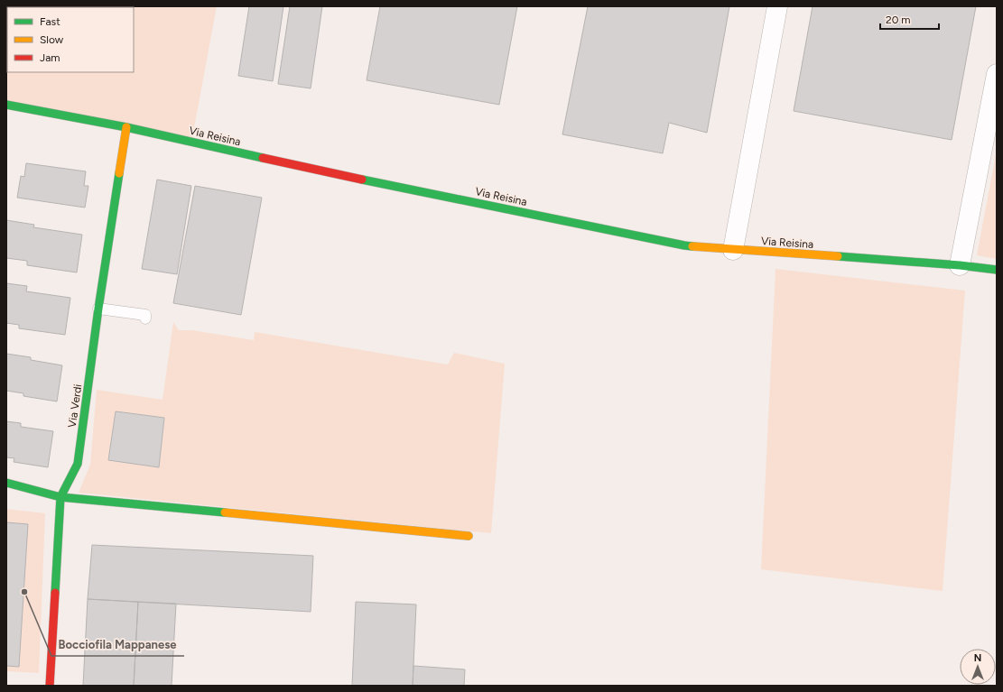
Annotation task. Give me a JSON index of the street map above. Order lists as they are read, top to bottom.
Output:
{
  "streets": {
    "street": ["Via Reisina", "Via Verdi"]
  },
  "crossings": [
    ["Via Reisina", "Via Verdi"]
  ],
  "places": ["Bocciofila Mappanese"],
  "legend": ["Fast", "Slow", "Jam"],
  "scale_bar": "20 m",
  "north": "top"
}
